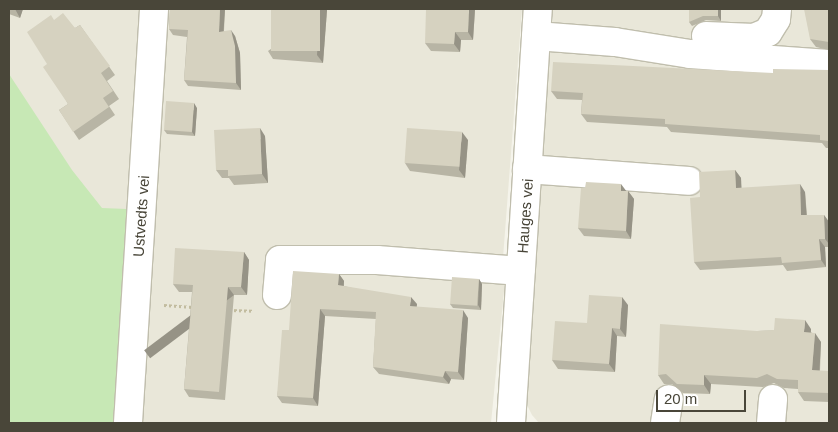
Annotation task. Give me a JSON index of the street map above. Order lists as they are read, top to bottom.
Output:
{
  "streets": {
    "street": ["Ustvedts vei", "Hauges vei"]
  },
  "scale_bar": "20 m"
}
